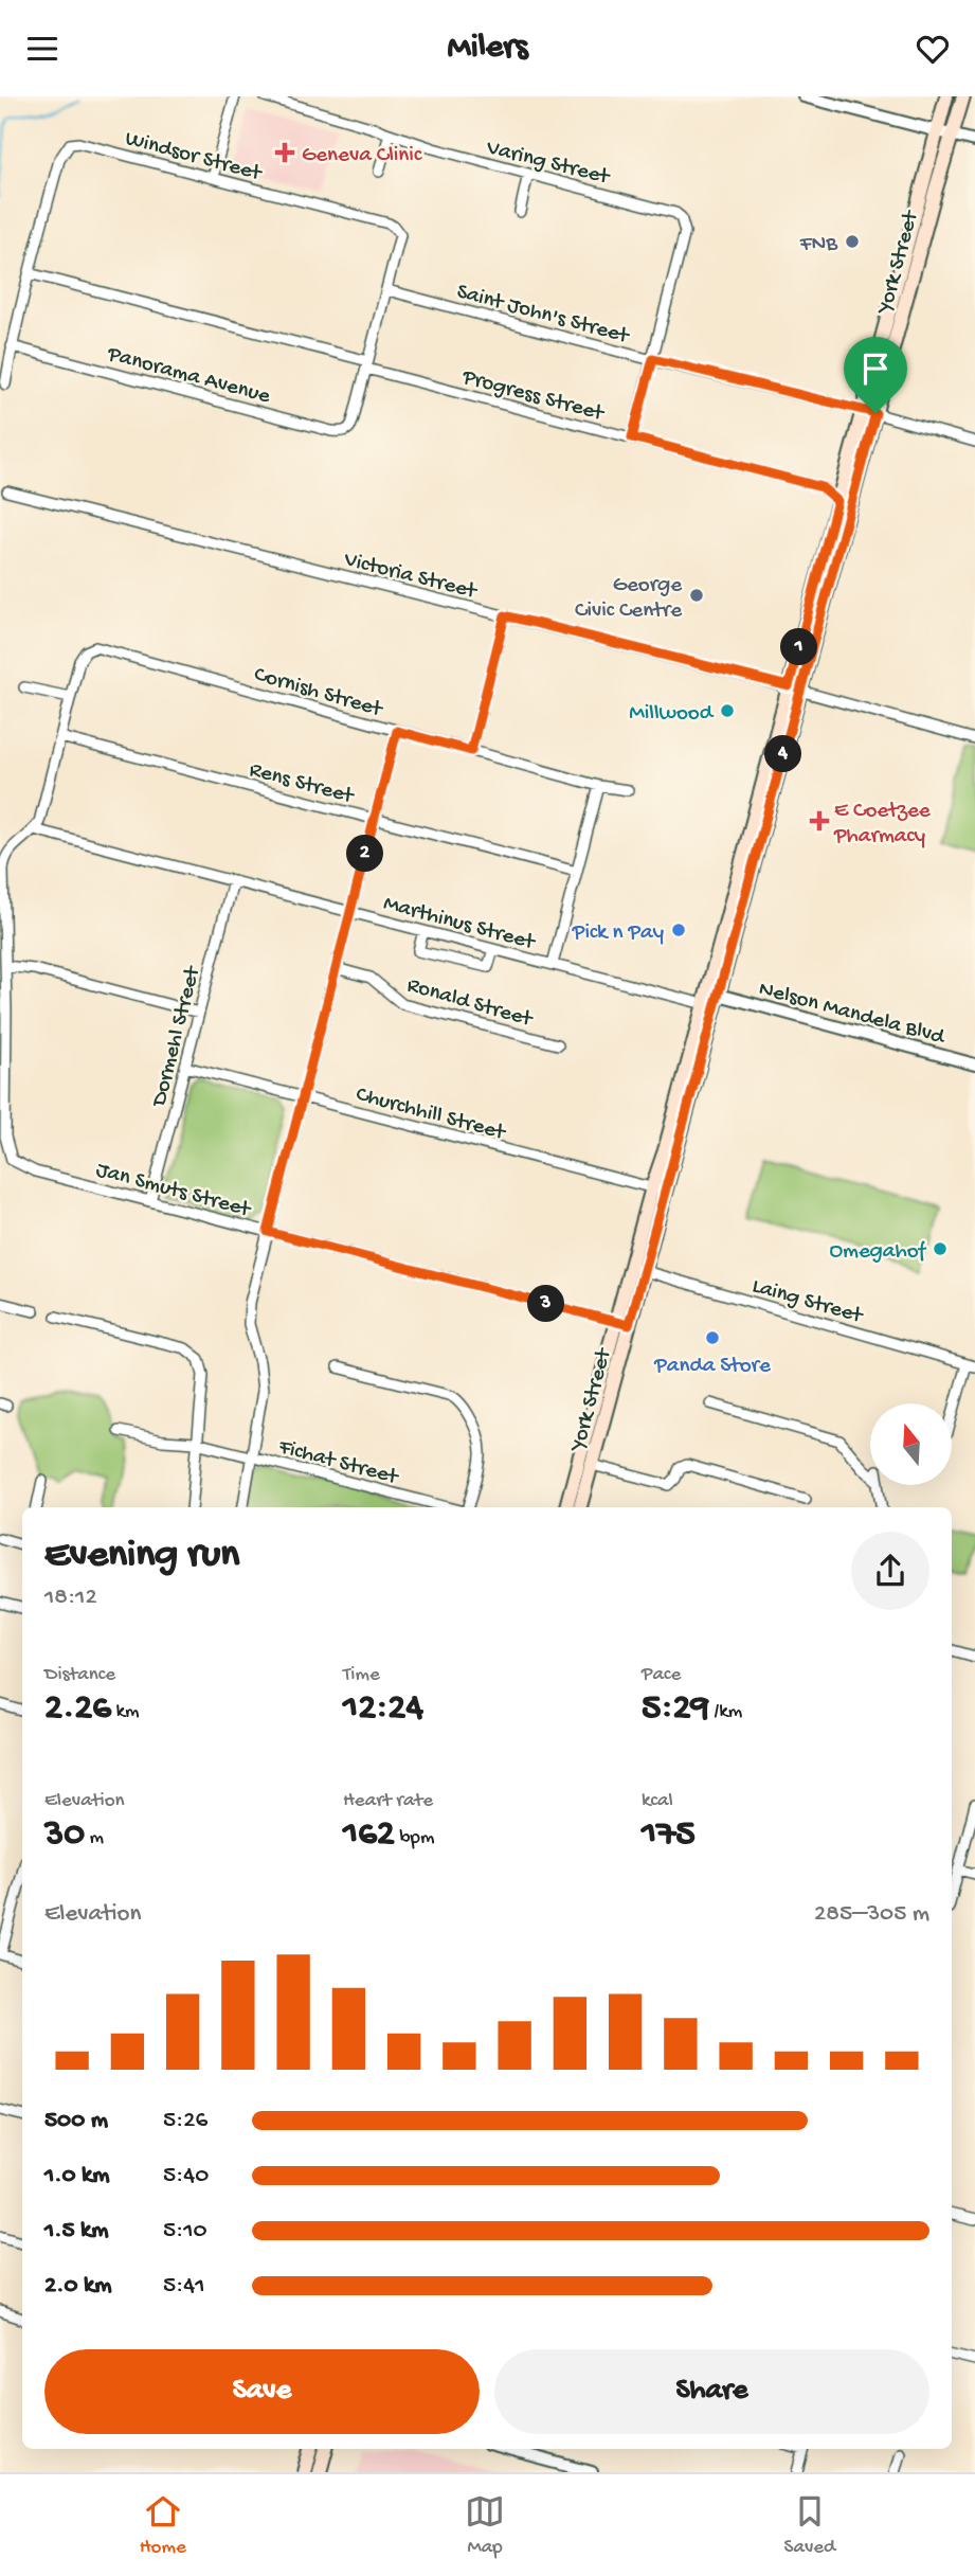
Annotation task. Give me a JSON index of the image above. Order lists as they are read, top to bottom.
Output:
{
  "streets": {
    "main road": ["York Street"],
    "street": [
      "Windsor Street",
      "Varing Street",
      "Saint John's Street",
      "Panorama Avenue",
      "Progress Street",
      "Victoria Street",
      "Cornish Street",
      "Rens Street",
      "Marthinus Street",
      "Ronald Street",
      "Nelson Mandela Blvd",
      "Dormehl Street",
      "Churchhill Street",
      "Jan Smuts Street",
      "Laing Street",
      "Fichat Street"
    ]
  },
  "crossings": [
    ["Windsor Street", "Saint John's Street"],
    ["Windsor Street", "Progress Street"],
    ["Varing Street", "Saint John's Street"],
    ["York Street", "Saint John's Street"],
    ["York Street", "Progress Street"],
    ["York Street", "Victoria Street"],
    ["York Street", "Marthinus Street"],
    ["York Street", "Nelson Mandela Blvd"],
    ["York Street", "Churchhill Street"],
    ["York Street", "Jan Smuts Street"],
    ["York Street", "Laing Street"],
    ["Panorama Avenue", "Progress Street"],
    ["Marthinus Street", "Dormehl Street"],
    ["Dormehl Street", "Churchhill Street"],
    ["Dormehl Street", "Jan Smuts Street"]
  ],
  "places": {
    "health": ["Geneva Clinic", "E Coetzee Pharmacy"],
    "other": [
      "FNB",
      "George Civic Centre",
      "Millwood",
      "Pick n Pay",
      "Omegahof",
      "Panda Store"
    ]
  },
  "north": "top",
  "page": {
    "header": "Milers",
    "pins": [
      "1",
      "4",
      "2",
      "3"
    ],
    "heading": ["Evening run", "18:12"],
    "stats": [
      ["Distance", "2.26 km"],
      ["Time", "12:24"],
      ["Pace", "5:29 /km"],
      ["Elevation", "30 m"],
      ["Heart rate", "162 bpm"],
      ["kcal", "175"]
    ],
    "chart": ["Elevation", "285–305 m"],
    "list": [
      {
        "name": "500 m",
        "note": "5:26"
      },
      {
        "name": "1.0 km",
        "note": "5:40"
      },
      {
        "name": "1.5 km",
        "note": "5:10"
      },
      {
        "name": "2.0 km",
        "note": "5:41"
      }
    ],
    "buttons": ["Save", "Share"],
    "tabs": ["Home", "Map", "Saved"]
  }
}
